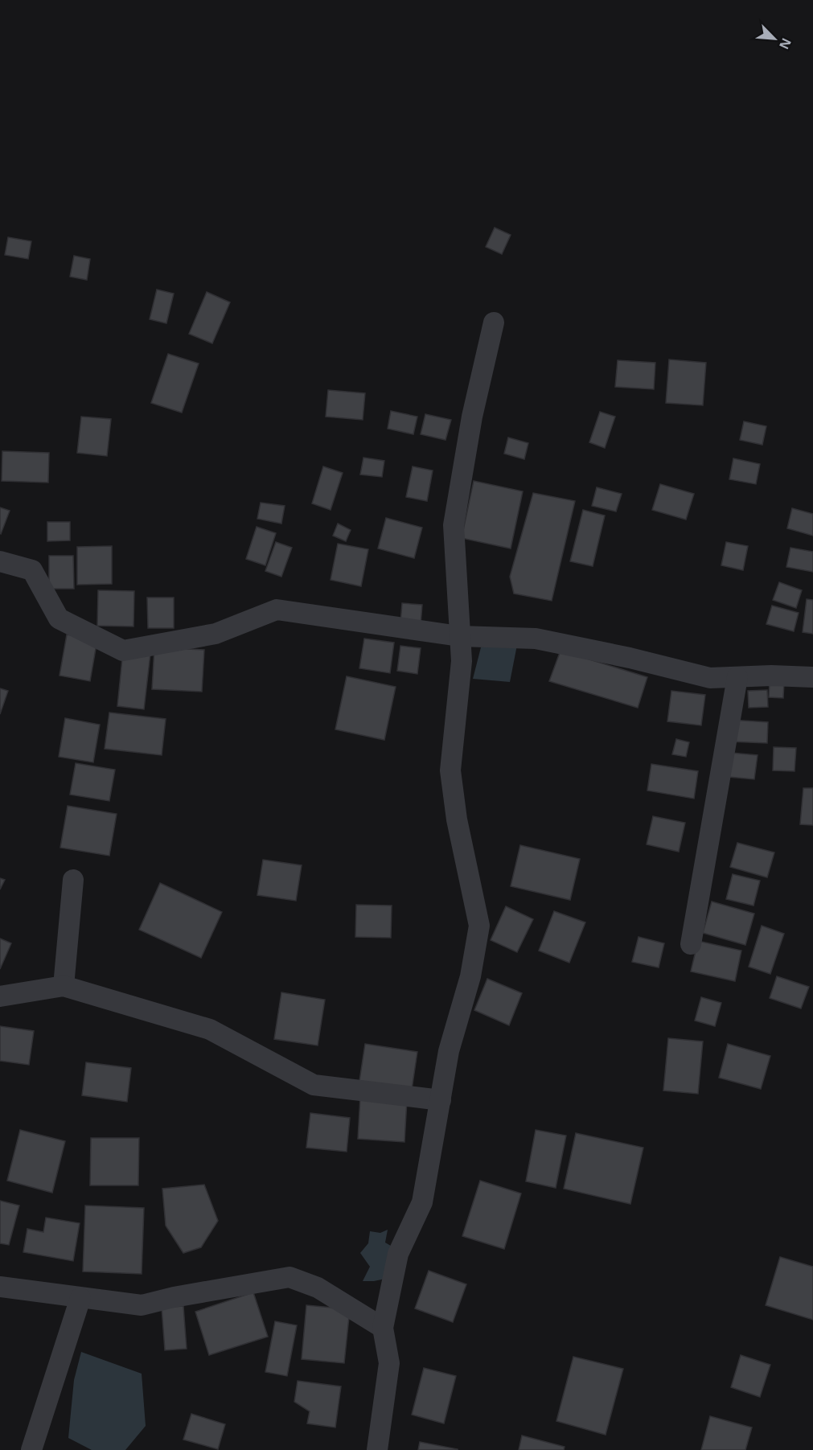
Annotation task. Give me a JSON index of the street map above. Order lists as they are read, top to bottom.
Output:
{
  "north": "bottom right"
}
